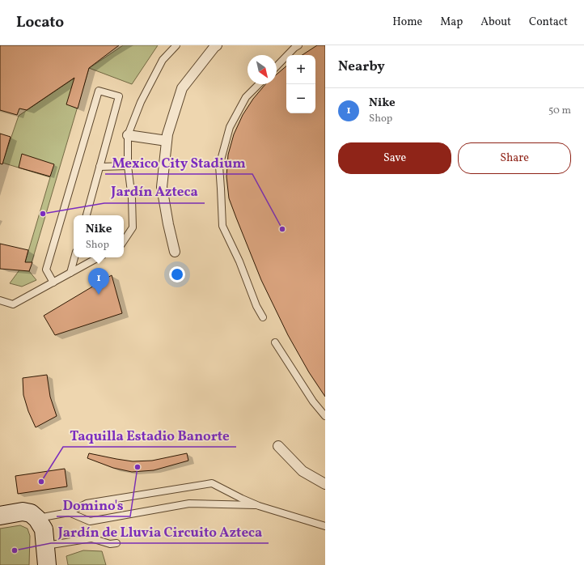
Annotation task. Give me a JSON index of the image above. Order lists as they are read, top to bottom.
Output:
{
  "places": [
    "Jardín Azteca",
    "Mexico City Stadium",
    "Domino's",
    "Taquilla Estadio Banorte",
    "Jardín de Lluvia Circuito Azteca"
  ],
  "north": "bottom right",
  "page": {
    "header": "Locato",
    "nav": [
      "Home",
      "Map",
      "About",
      "Contact"
    ],
    "heading": "Nearby",
    "map_buttons": ["+", "−"],
    "list": [
      {
        "mark": "1",
        "name": "Nike",
        "note": "Shop",
        "value": "50 m"
      }
    ],
    "buttons": ["Save", "Share"],
    "popup": ["Nike", "Shop"],
    "pins": "1"
  }
}
